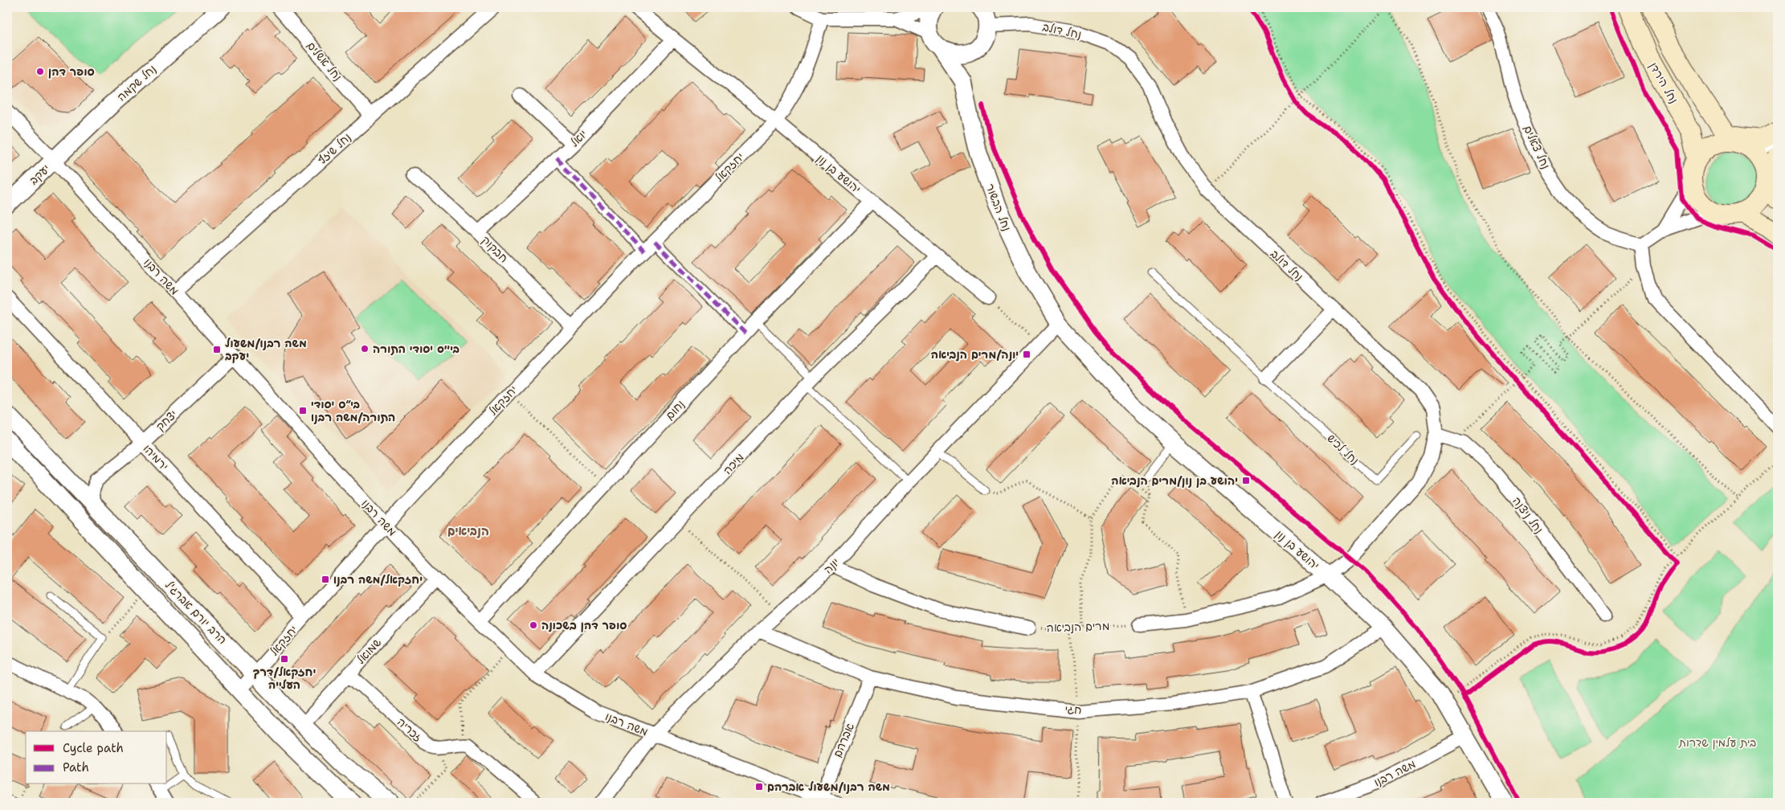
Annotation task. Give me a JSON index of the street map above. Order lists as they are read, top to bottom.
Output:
{
  "streets": {
    "main road": ["נחל הירדן"],
    "street": [
      "נחל דולב",
      "נחל אשלים",
      "נחל שקמה",
      "יואל",
      "נחל צאלים",
      "נחל שיזף",
      "יחזקאל",
      "יהושע בן נון",
      "יעקב",
      "נחל הבשור",
      "חבקוק",
      "משה רבנו",
      "נחום",
      "יצחק",
      "ירמיהו",
      "מיכה",
      "נחל ניצנה",
      "יונה",
      "הרב יורם אברג'ל",
      "שמואל",
      "חגי",
      "זכריה",
      "אברהם"
    ],
    "lane": ["נחל לכיש"],
    "path": ["מרים הנביאה"]
  },
  "crossings": [
    ["נחל דולב", "יהושע בן נון"],
    ["נחל דולב", "נחל ניצנה"],
    ["נחל אשלים", "נחל שיזף"],
    ["נחל שקמה", "יעקב"],
    ["נחל שקמה", "משה רבנו"],
    ["יואל", "יהושע בן נון"],
    ["יואל", "חבקוק"],
    ["נחל שיזף", "משה רבנו"],
    ["יחזקאל", "יהושע בן נון"],
    ["יחזקאל", "חבקוק"],
    ["יחזקאל", "משה רבנו"],
    ["יחזקאל", "ירמיהו"],
    ["יחזקאל", "הרב יורם אברג'ל"],
    ["יהושע בן נון", "נחל הבשור"],
    ["יהושע בן נון", "משה רבנו"],
    ["יהושע בן נון", "נחום"],
    ["יהושע בן נון", "מיכה"],
    ["יהושע בן נון", "יונה"],
    ["יהושע בן נון", "חגי"],
    ["יעקב", "משה רבנו"],
    ["נחל הבשור", "יונה"],
    ["משה רבנו", "נחום"],
    ["משה רבנו", "יצחק"],
    ["משה רבנו", "מיכה"],
    ["משה רבנו", "יונה"],
    ["משה רבנו", "שמואל"],
    ["משה רבנו", "אברהם"],
    ["יצחק", "ירמיהו"],
    ["יונה", "חגי"],
    ["הרב יורם אברג'ל", "שמואל"],
    ["שמואל", "זכריה"],
    ["חגי", "אברהם"]
  ],
  "districts": ["הנביאים"],
  "parks": ["בית עלמין שדרות"],
  "places": {
    "other": ["סופר דהן", "בי\"ס יסודי התורה", "סופר דהן בשכונה"],
    "transit": [
      "משה רבנו/משעול יעקב",
      "יונה/מרים הנביאה",
      "בי״ס יסודי התורה/משה רבנו",
      "יהושע בן נון/מרים הנביאה",
      "יחזקאל/משה רבנו",
      "יחזקאל/דרך העלייה",
      "משה רבנו/משעול אברהם"
    ]
  },
  "legend": ["Cycle path", "Path"]
}
